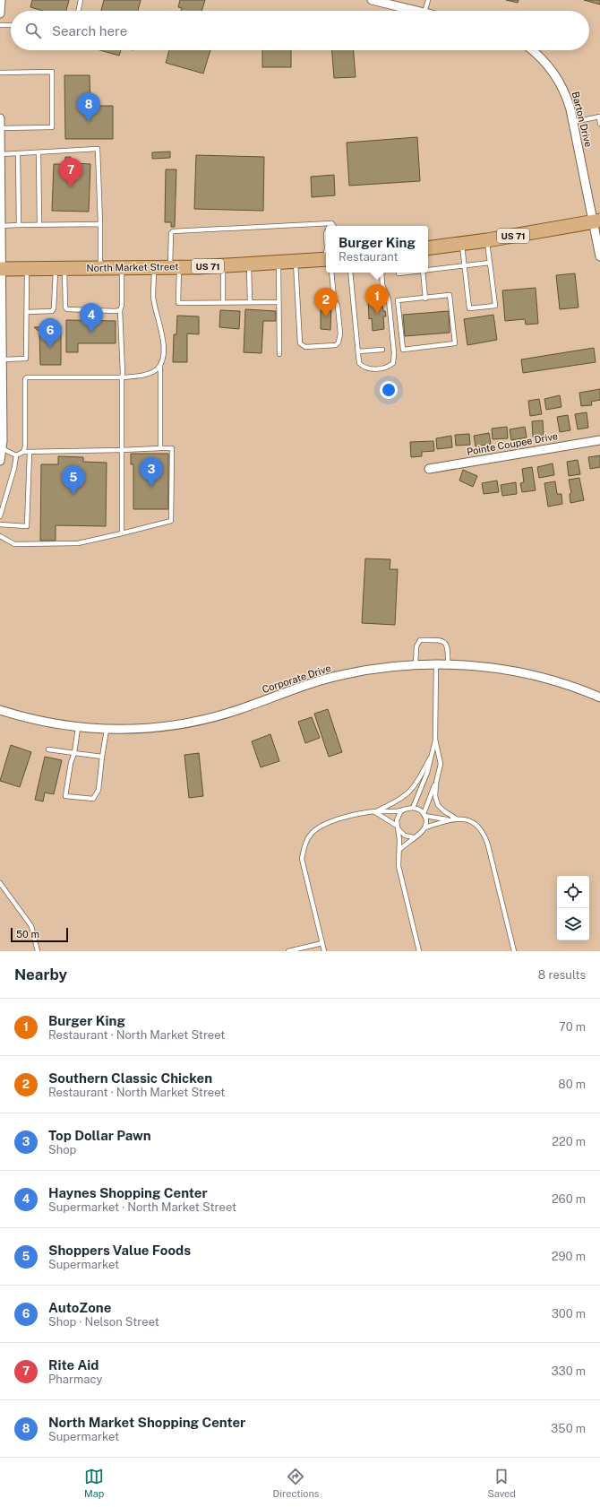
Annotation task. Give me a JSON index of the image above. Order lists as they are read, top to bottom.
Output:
{
  "streets": {
    "main road": ["US 71", "North Market Street"],
    "street": ["Barton Drive", "Pointe Coupee Drive", "Corporate Drive"]
  },
  "crossings": [
    ["Barton Drive", "US 71"]
  ],
  "scale_bar": "50 m",
  "page": {
    "search": "Search here",
    "pins": [
      "8",
      "7",
      "1",
      "2",
      "4",
      "6",
      "3",
      "5"
    ],
    "popup": ["Burger King", "Restaurant"],
    "scale": "50 m",
    "heading": ["Nearby", "8 results"],
    "list": [
      {
        "mark": "1",
        "name": "Burger King",
        "note": "Restaurant · North Market Street",
        "value": "70 m"
      },
      {
        "mark": "2",
        "name": "Southern Classic Chicken",
        "note": "Restaurant · North Market Street",
        "value": "80 m"
      },
      {
        "mark": "3",
        "name": "Top Dollar Pawn",
        "note": "Shop",
        "value": "220 m"
      },
      {
        "mark": "4",
        "name": "Haynes Shopping Center",
        "note": "Supermarket · North Market Street",
        "value": "260 m"
      },
      {
        "mark": "5",
        "name": "Shoppers Value Foods",
        "note": "Supermarket",
        "value": "290 m"
      },
      {
        "mark": "6",
        "name": "AutoZone",
        "note": "Shop · Nelson Street",
        "value": "300 m"
      },
      {
        "mark": "7",
        "name": "Rite Aid",
        "note": "Pharmacy",
        "value": "330 m"
      },
      {
        "mark": "8",
        "name": "North Market Shopping Center",
        "note": "Supermarket",
        "value": "350 m"
      }
    ],
    "nav": ["Map", "Directions", "Saved"]
  }
}
